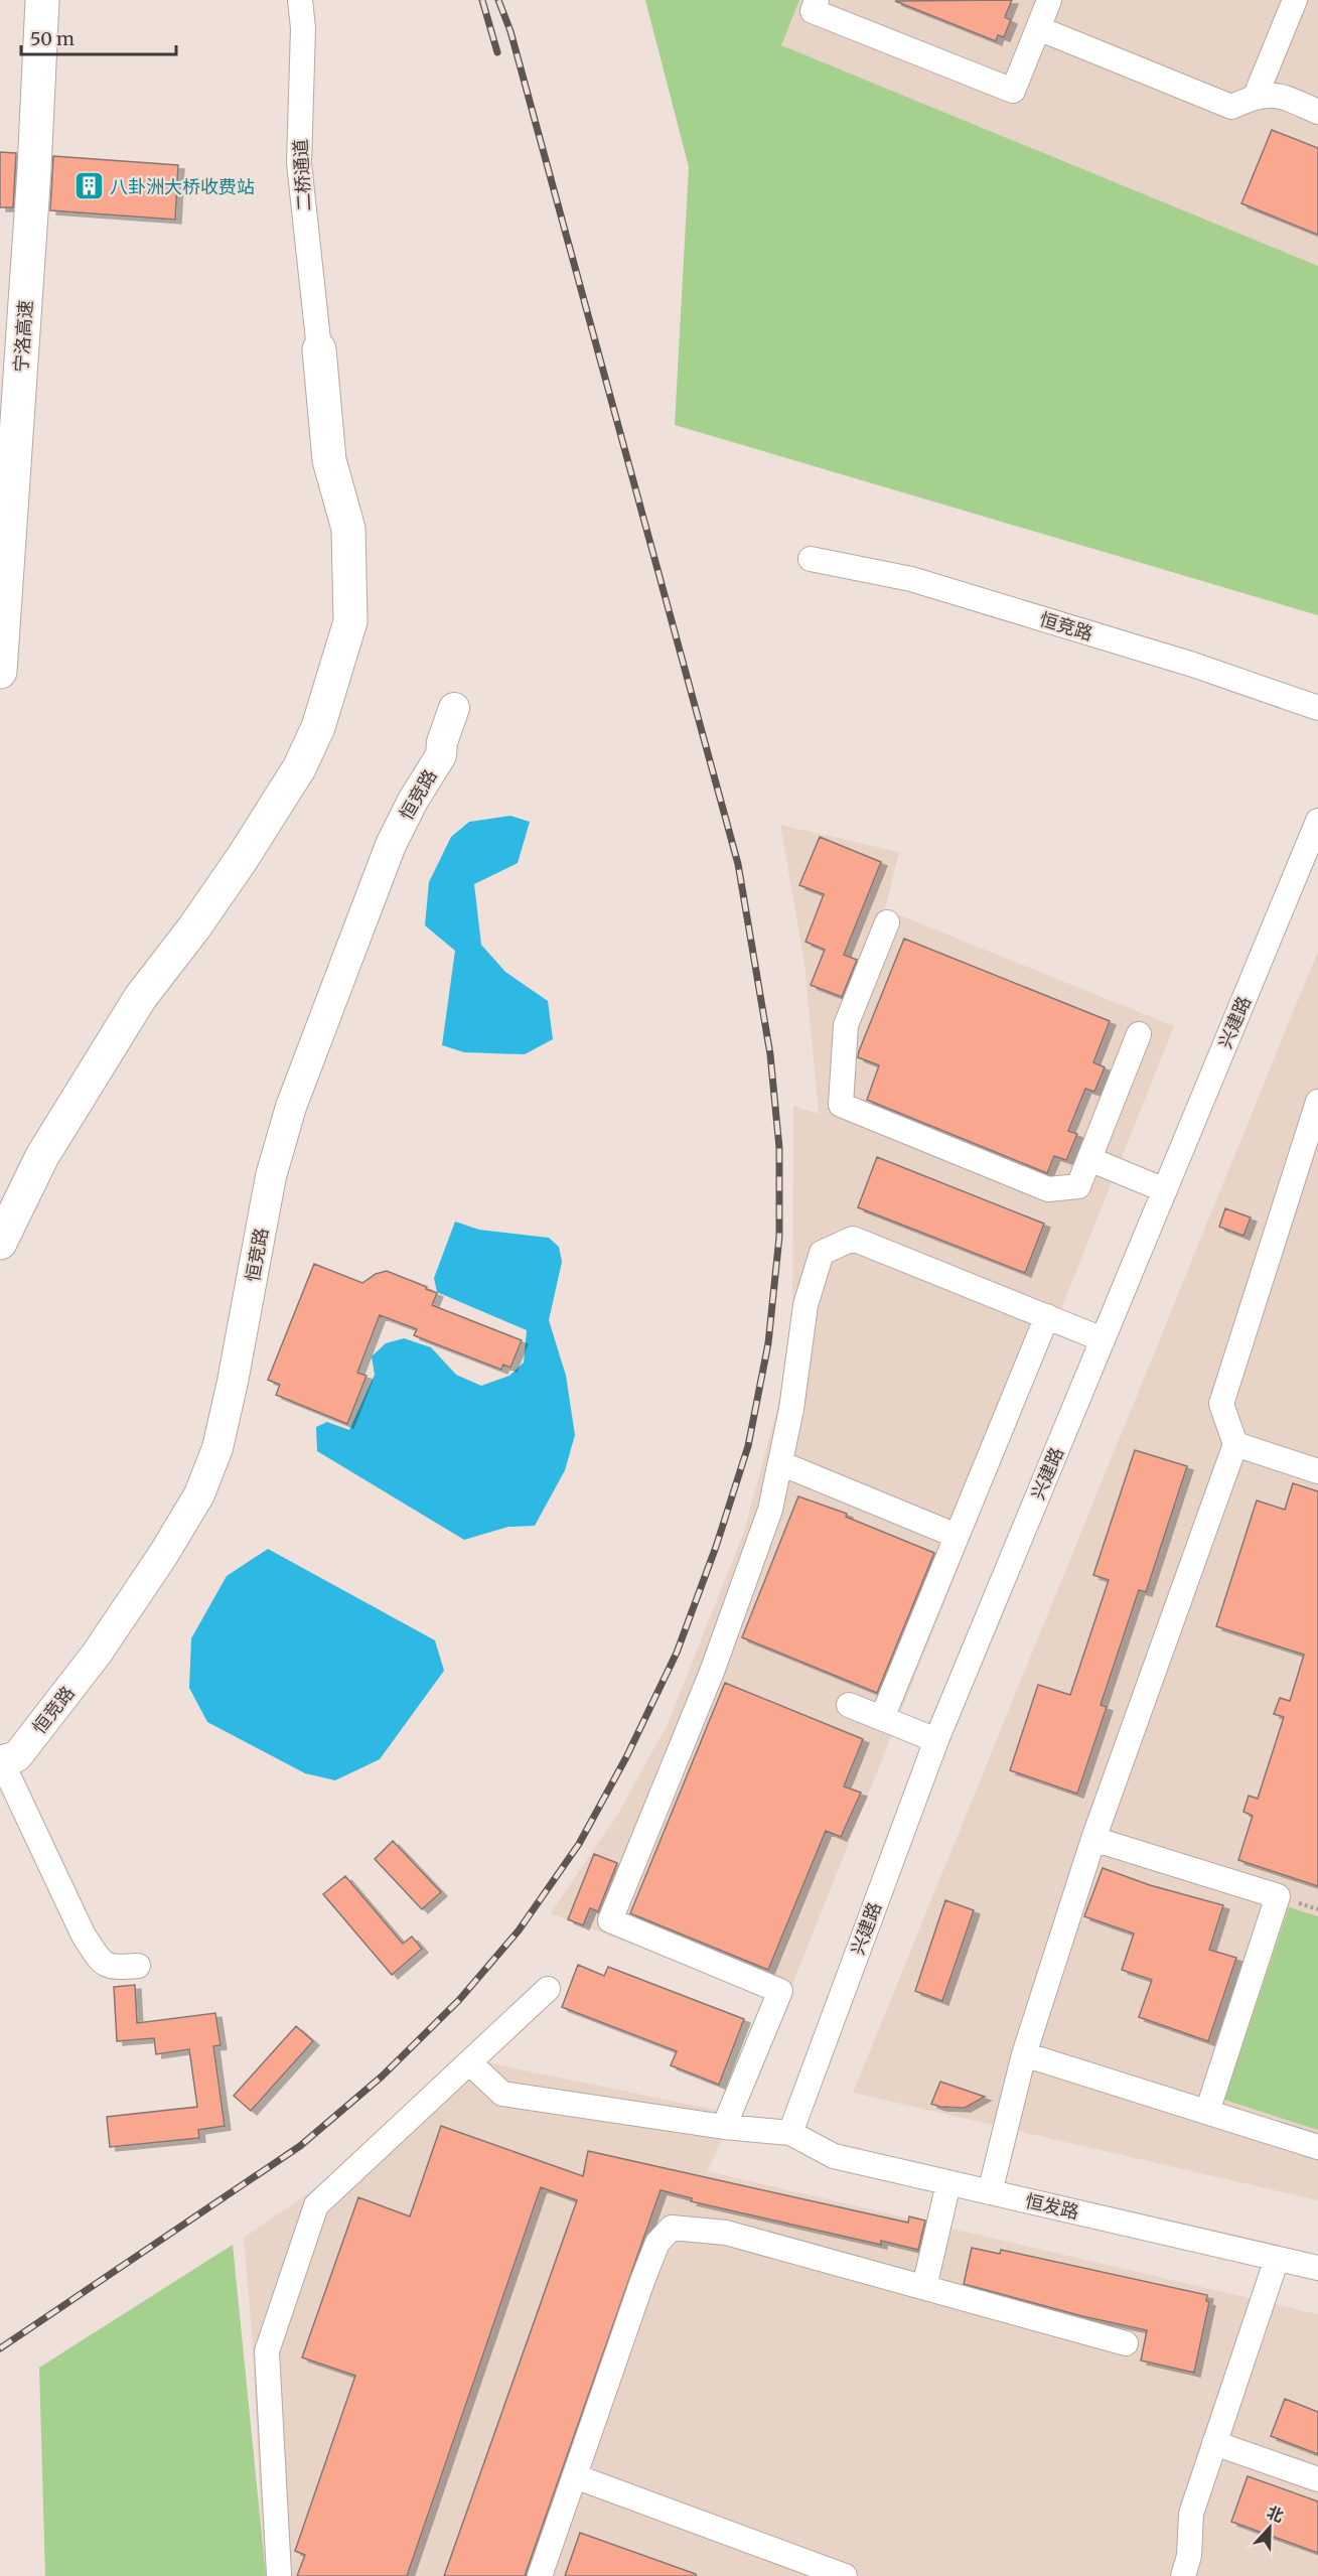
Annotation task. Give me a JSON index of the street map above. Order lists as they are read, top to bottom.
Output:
{
  "streets": {
    "highway": ["宁洛高速"],
    "main road": ["恒竞路"],
    "street": ["二桥通道", "兴建路", "恒发路"]
  },
  "crossings": [
    ["兴建路", "恒发路"]
  ],
  "places": {
    "building": ["八卦洲大桥收费站"]
  },
  "scale_bar": "50 m",
  "north": "top"
}
